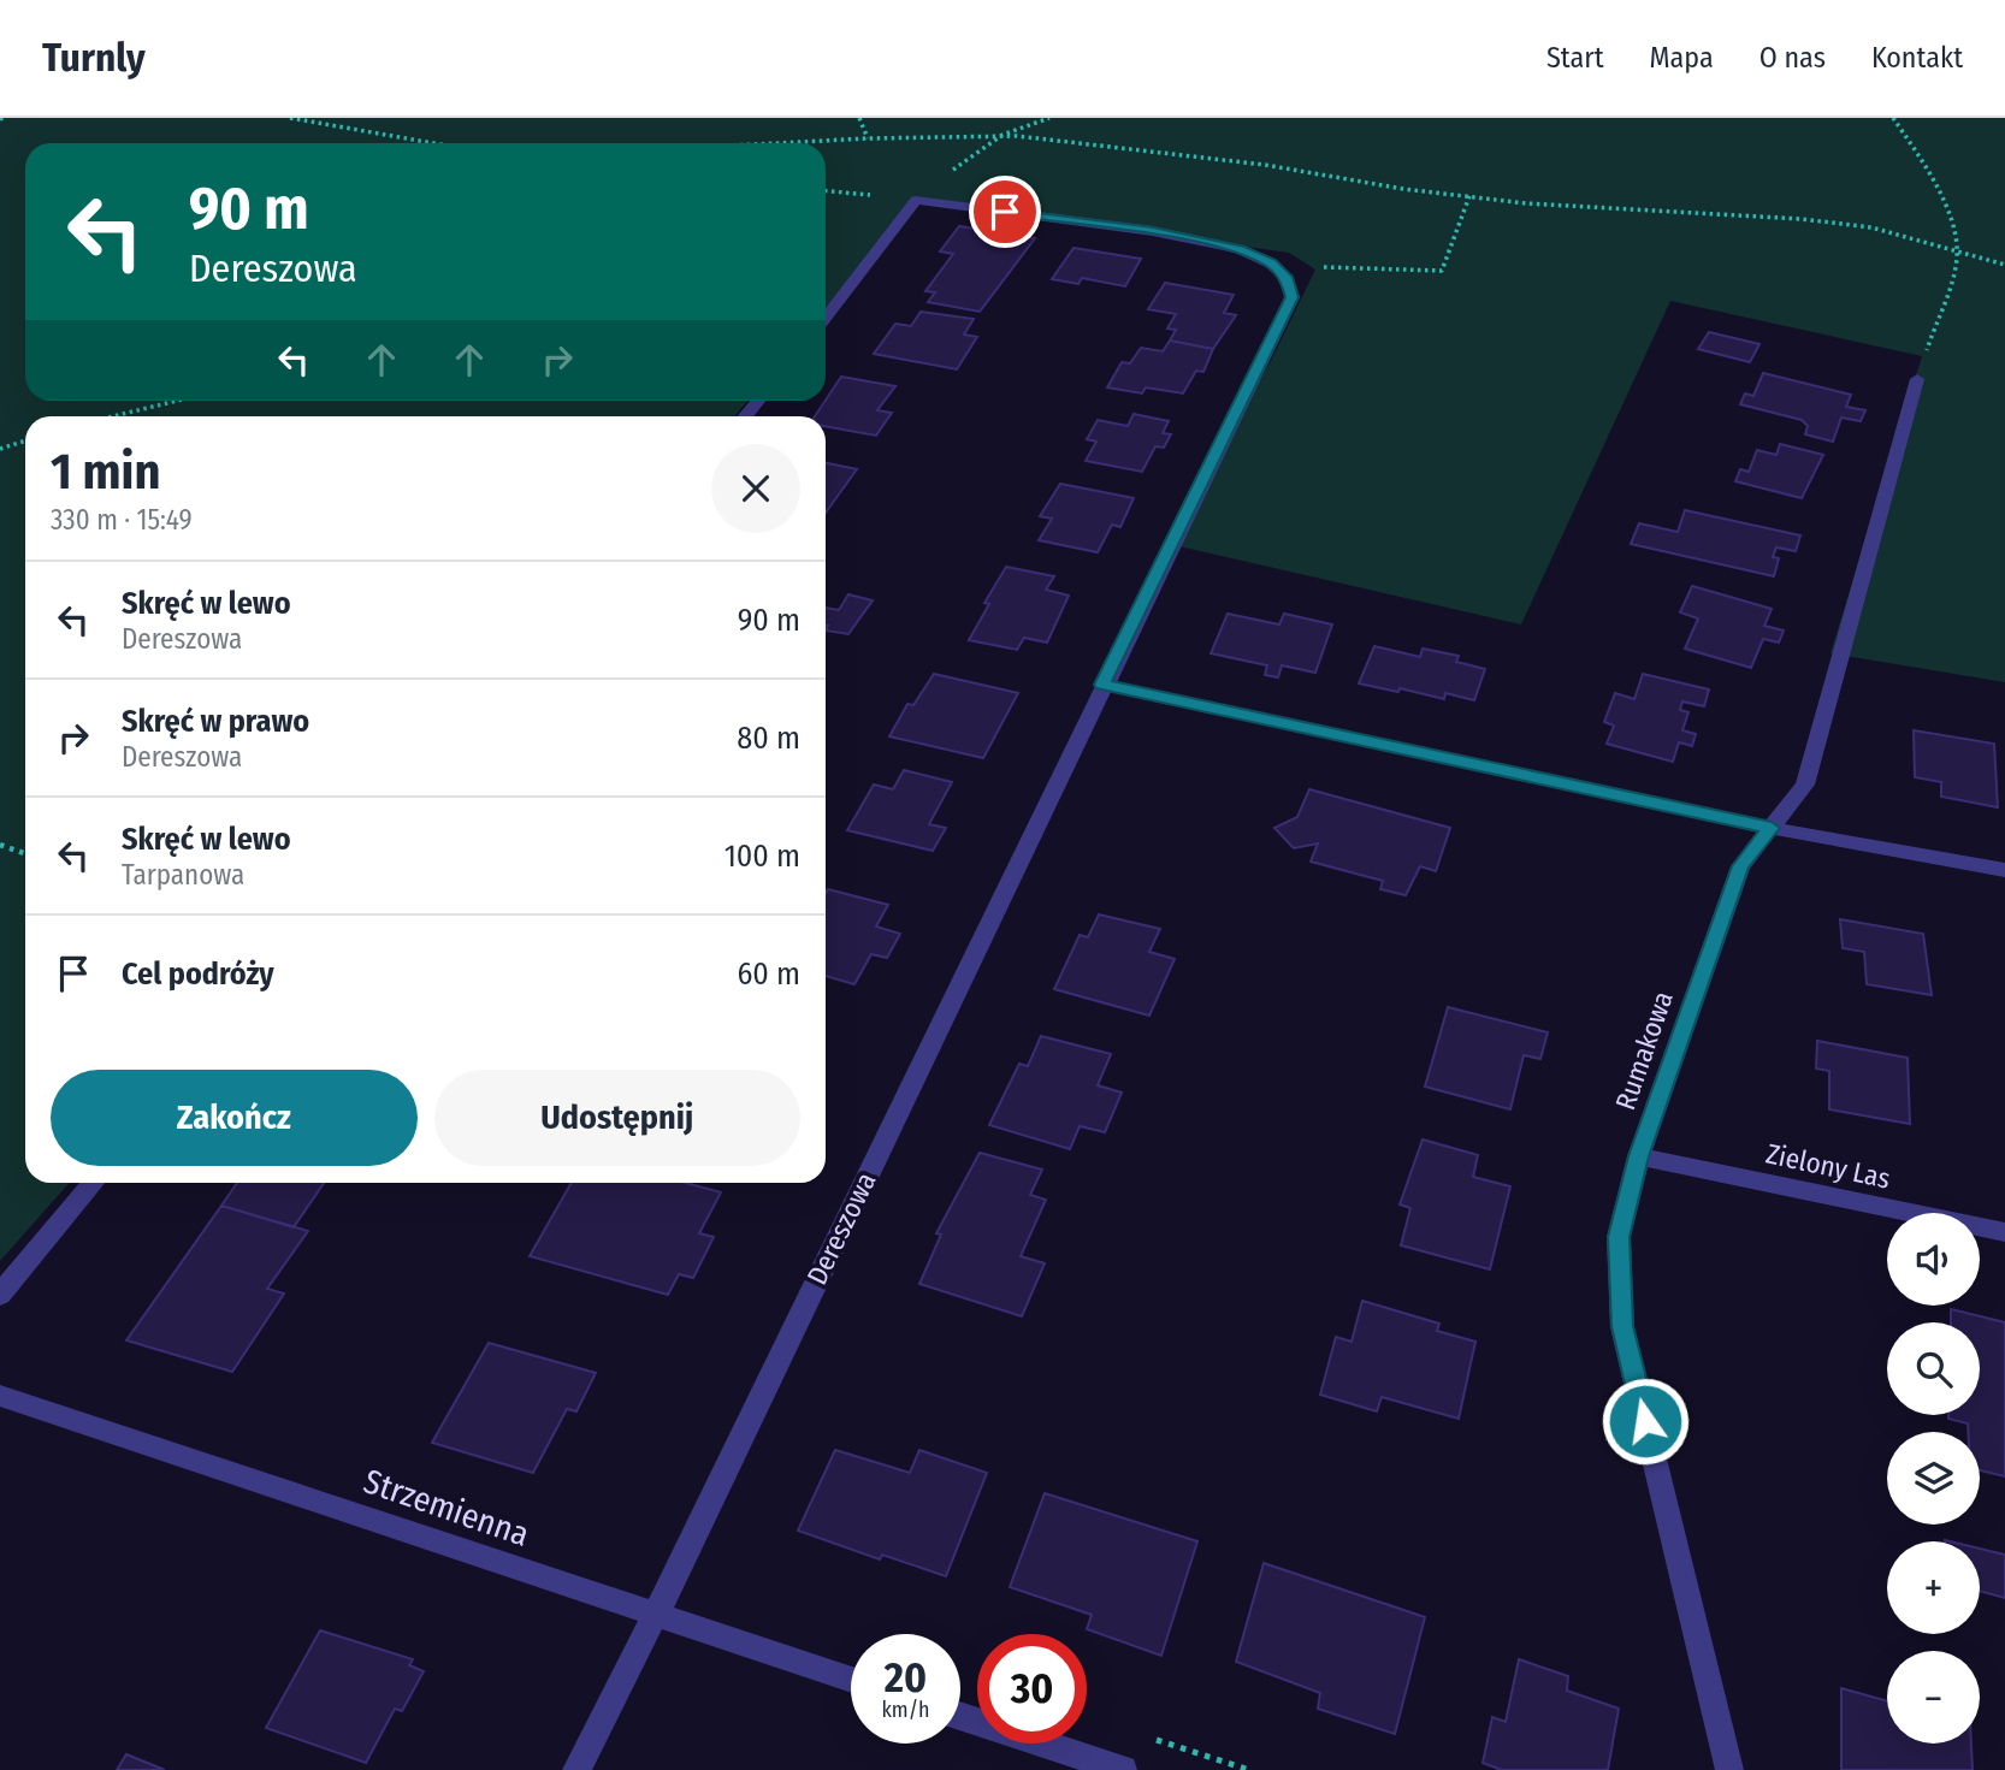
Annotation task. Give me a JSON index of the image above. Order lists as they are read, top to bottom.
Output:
{
  "streets": {
    "street": [
      "Rumakowa",
      "Zielony Las",
      "Dereszowa",
      "Strzemienna"
    ]
  },
  "crossings": [
    ["Rumakowa", "Zielony Las"],
    ["Dereszowa", "Strzemienna"]
  ],
  "page": {
    "header": "Turnly",
    "nav": [
      "Start",
      "Mapa",
      "O nas",
      "Kontakt"
    ],
    "turn": ["90 m", "Dereszowa"],
    "heading": ["1 min", "330 m · 15:49"],
    "list": [
      {
        "name": "Skręć w lewo",
        "note": "Dereszowa",
        "value": "90 m"
      },
      {
        "name": "Skręć w prawo",
        "note": "Dereszowa",
        "value": "80 m"
      },
      {
        "name": "Skręć w lewo",
        "note": "Tarpanowa",
        "value": "100 m"
      },
      {
        "name": "Cel podróży",
        "value": "60 m"
      }
    ],
    "buttons": ["Zakończ", "Udostępnij"],
    "map_buttons": ["+", "−"],
    "speed": "20 km/h",
    "limit": "30"
  }
}
